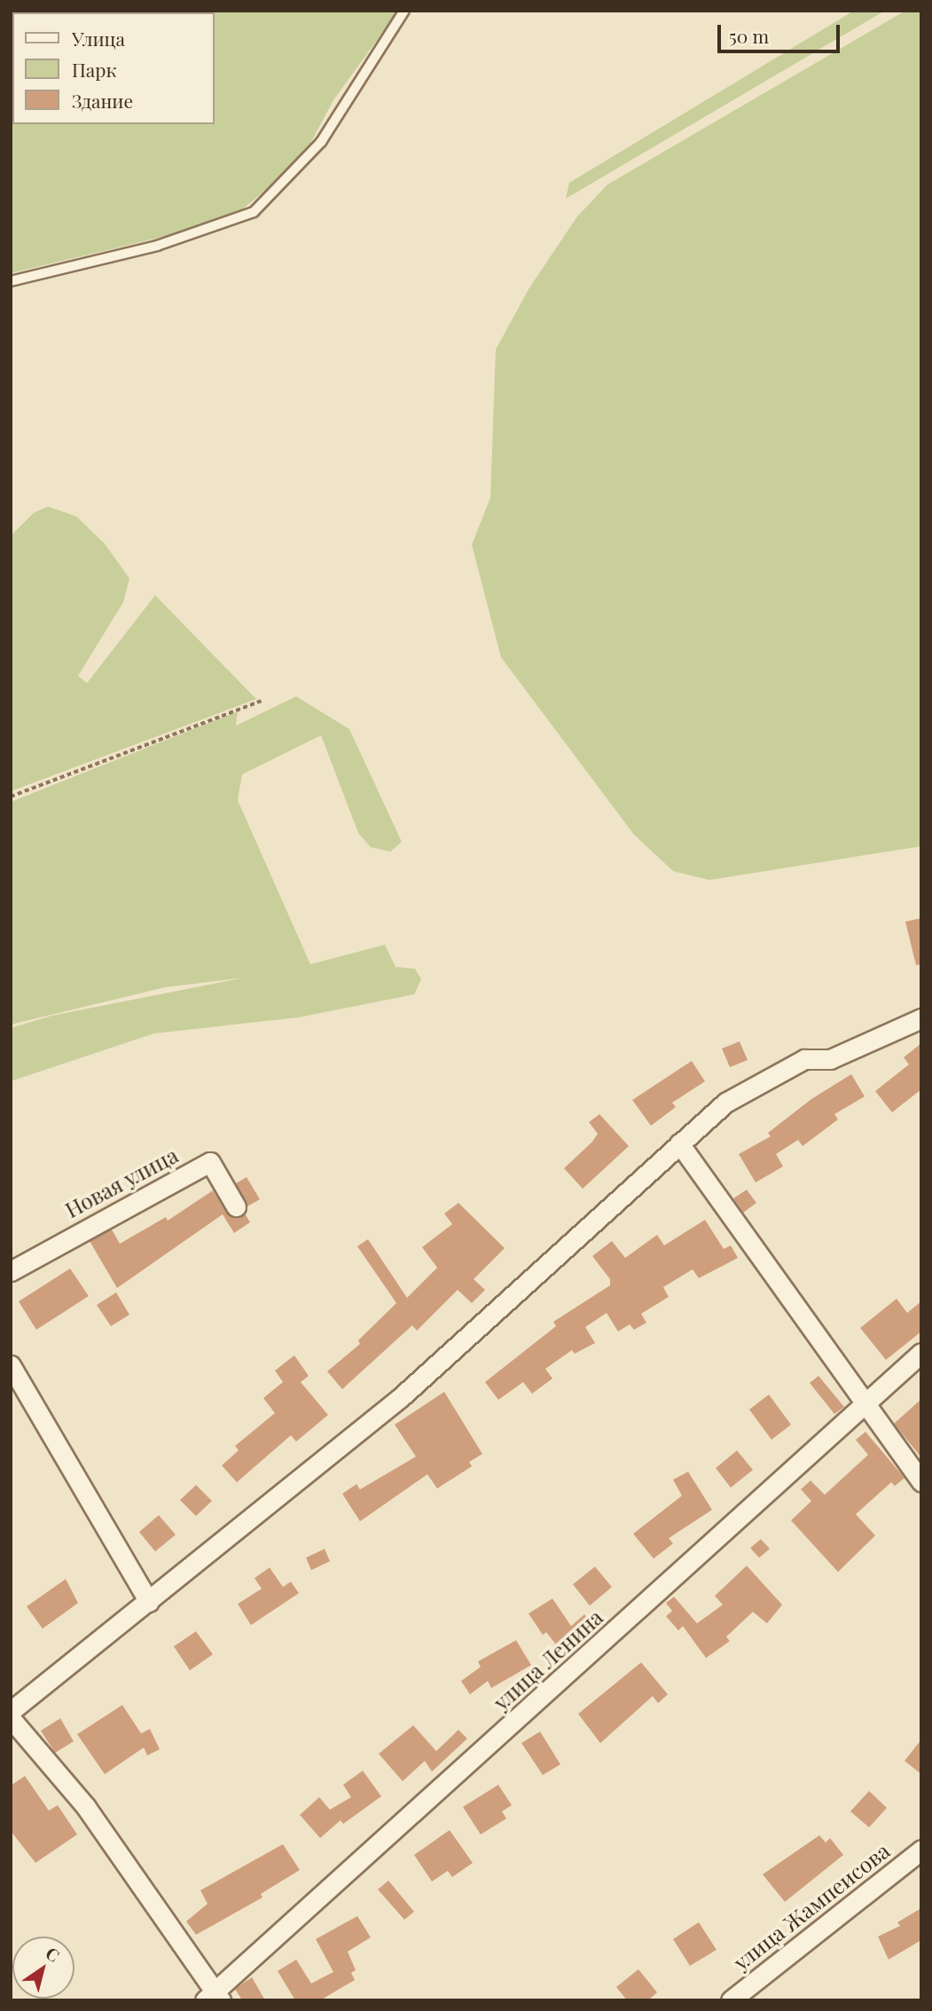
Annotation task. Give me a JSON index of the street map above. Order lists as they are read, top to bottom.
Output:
{
  "streets": {
    "street": ["Новая улица", "улица Ленина", "улица Жампеисова"]
  },
  "legend": ["Улица", "Парк", "Здание"],
  "scale_bar": "50 m",
  "north": "top right"
}
